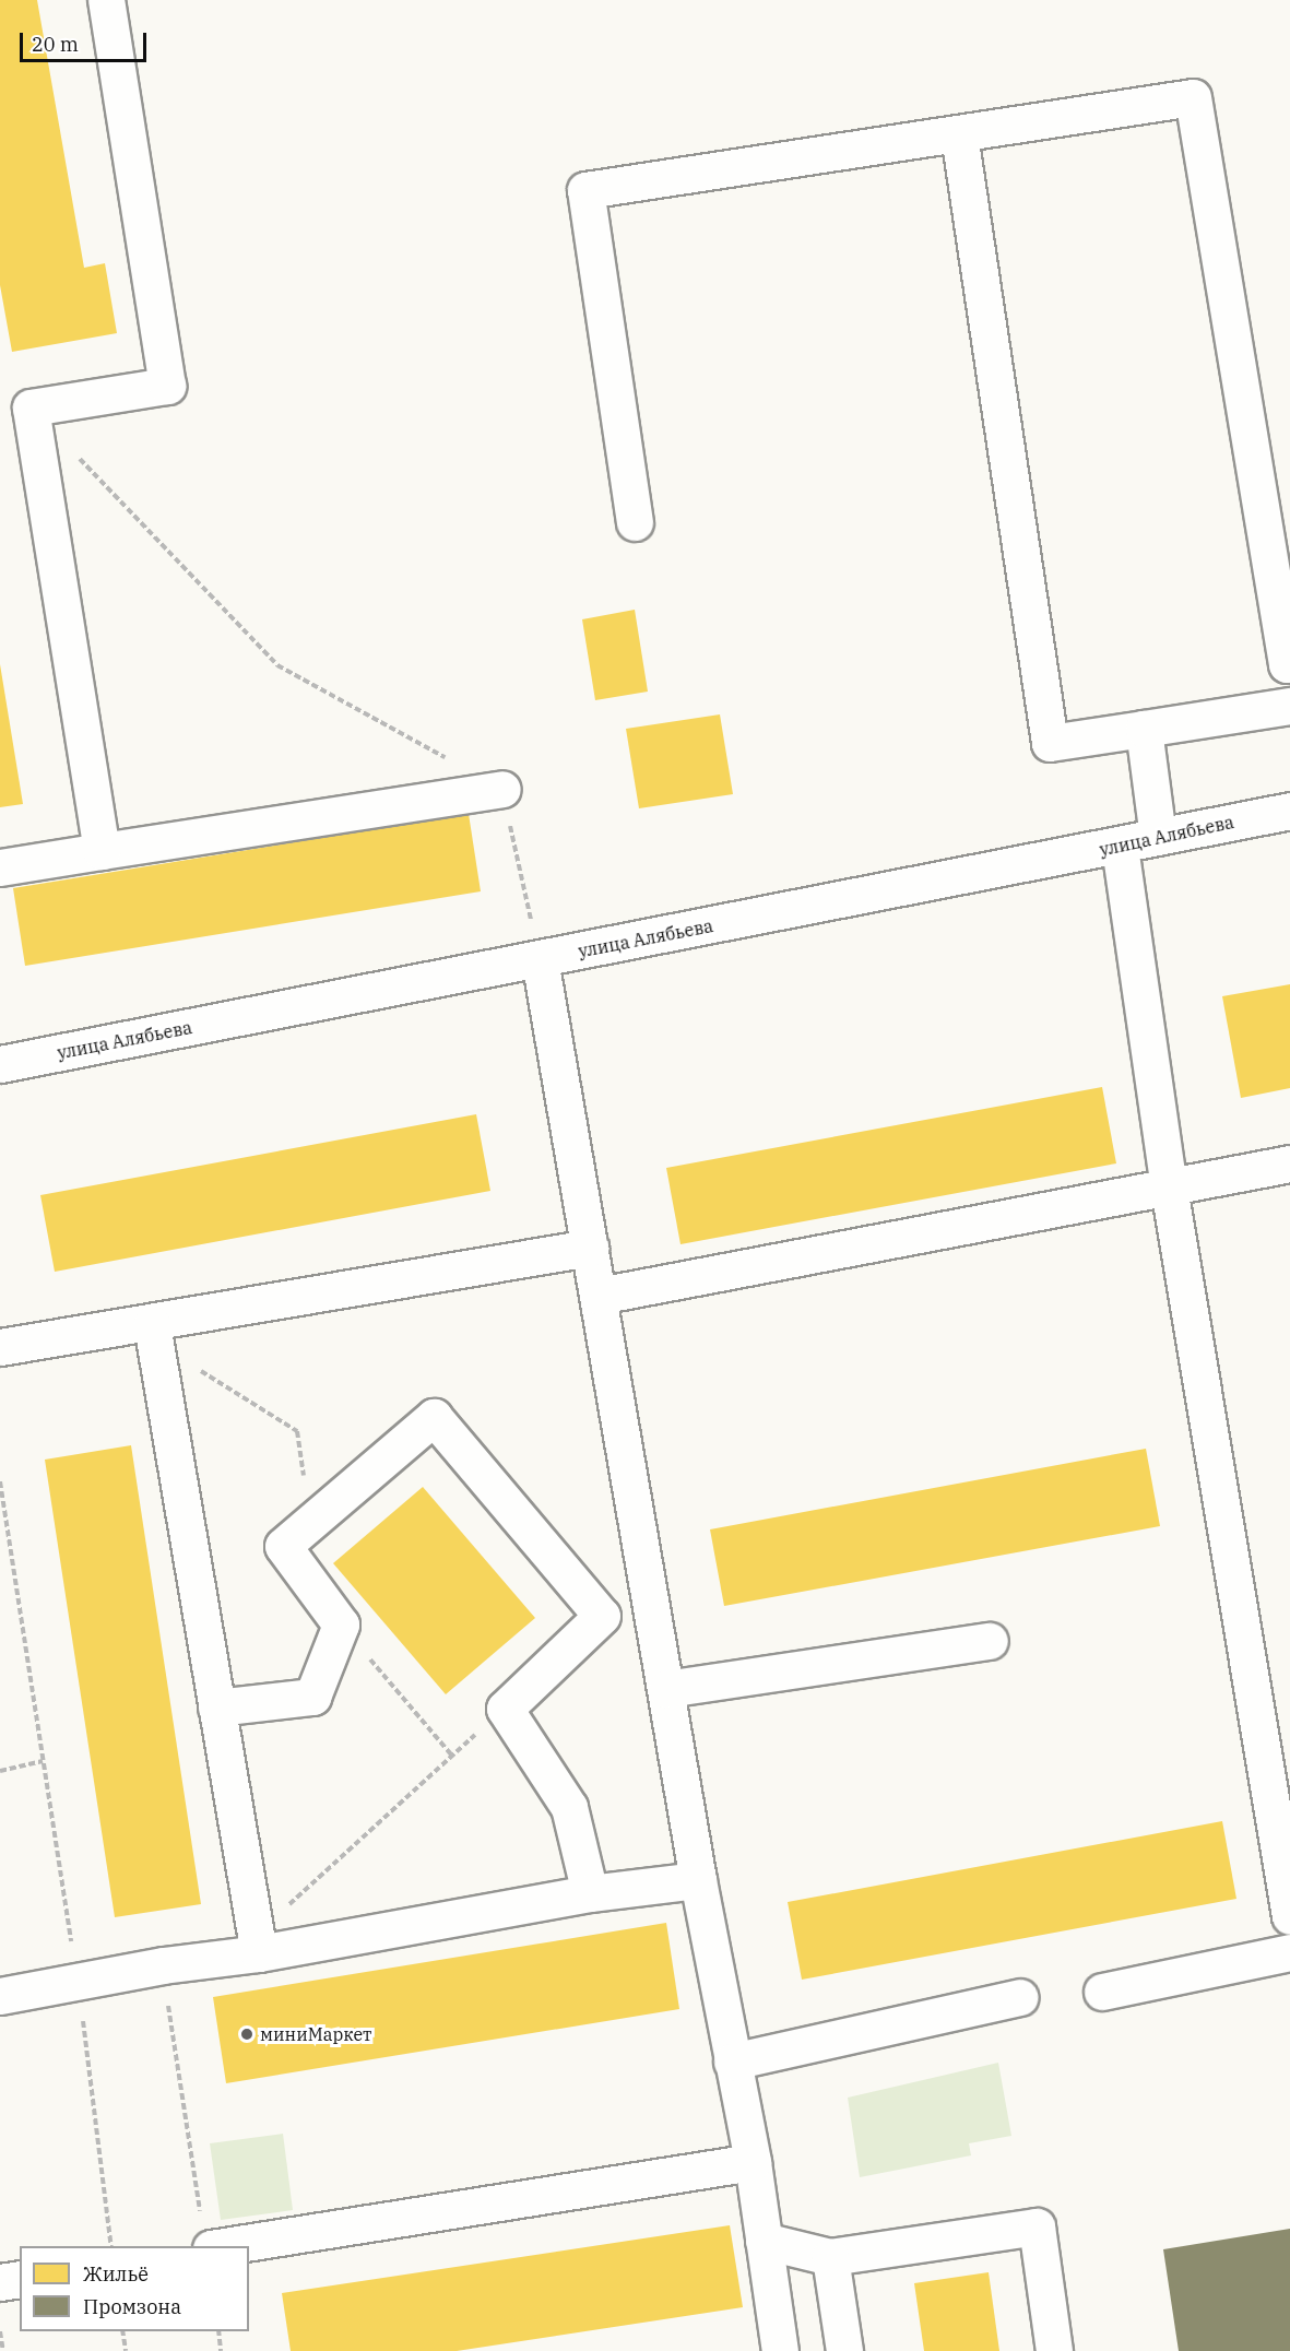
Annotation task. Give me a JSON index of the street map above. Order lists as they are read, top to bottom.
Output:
{
  "streets": {
    "street": ["улица Алябьева"]
  },
  "places": ["миниМаркет"],
  "legend": ["Жильё", "Промзона"],
  "scale_bar": "20 m"
}
